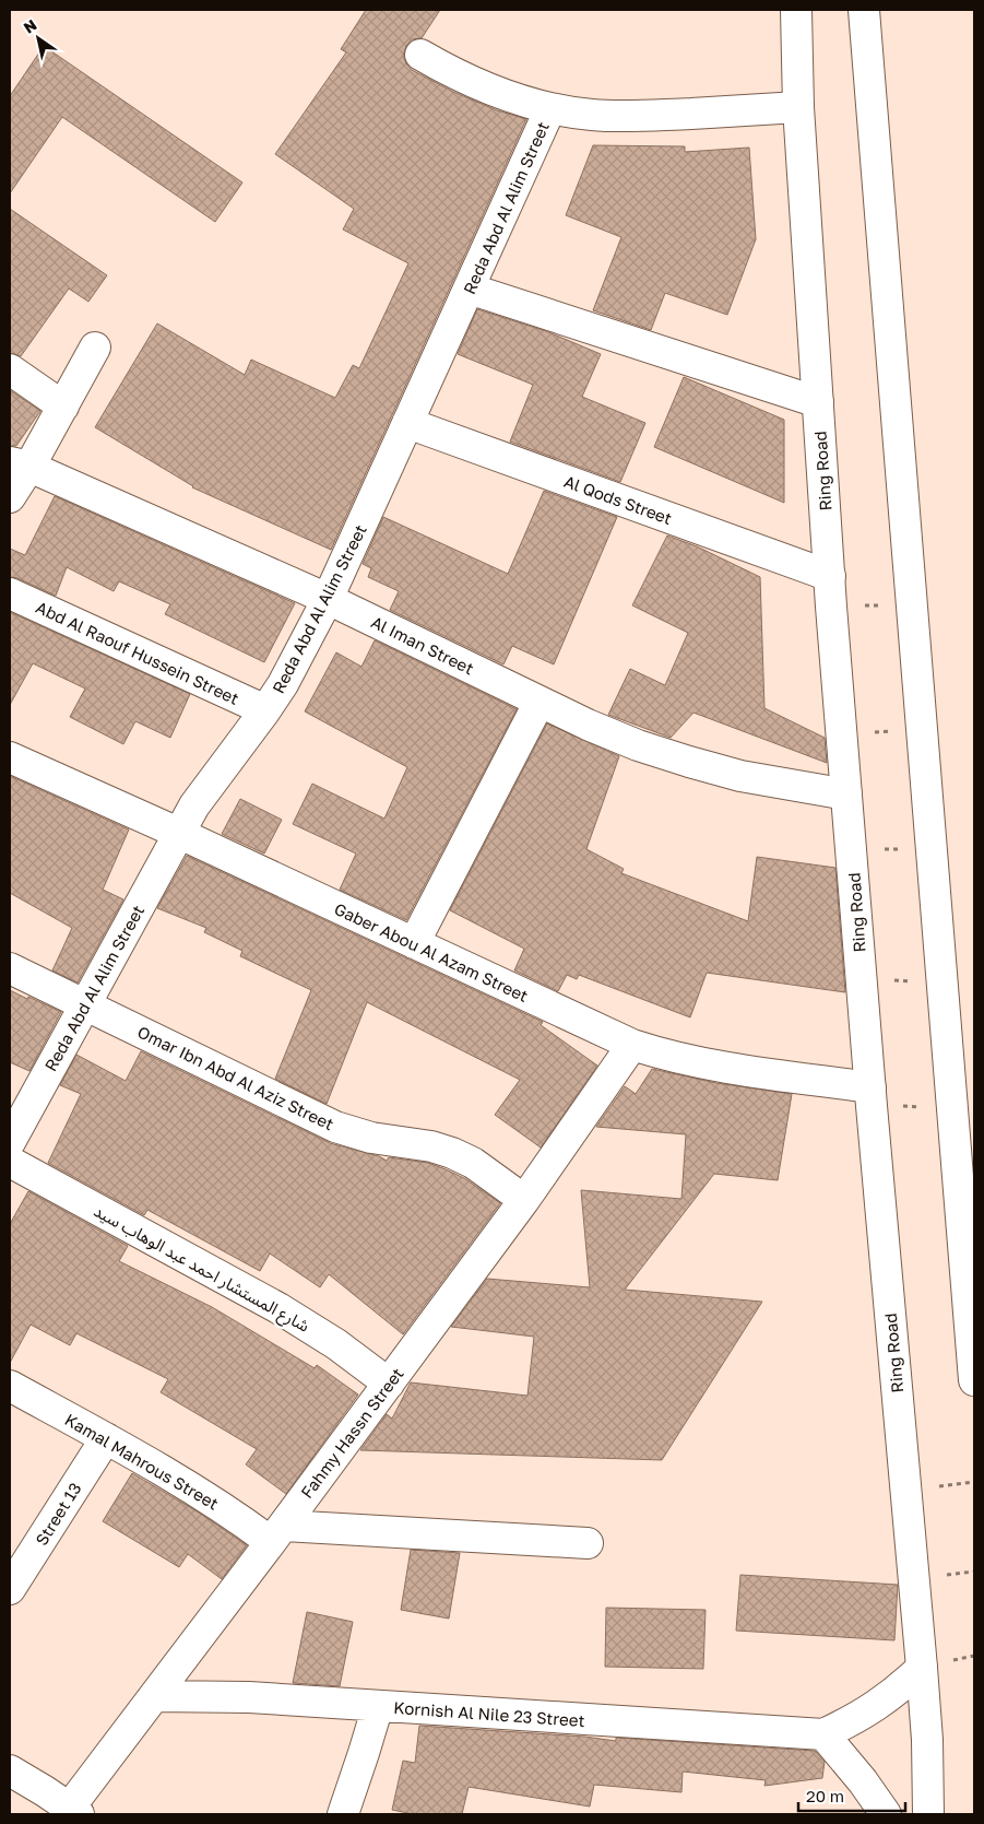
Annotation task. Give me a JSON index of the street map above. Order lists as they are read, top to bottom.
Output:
{
  "streets": {
    "main road": [
      "Reda Abd Al Alim Street",
      "Ring Road",
      "Al Qods Street",
      "Al Iman Street",
      "Abd Al Raouf Hussein Street",
      "Gaber Abou Al Azam Street",
      "Omar Ibn Abd Al Aziz Street",
      "شارع المستشار احمد عبد الوهاب سيد",
      "Fahmy Hassn Street",
      "Kamal Mahrous Street",
      "Street 13",
      "Kornish Al Nile 23 Street"
    ]
  },
  "crossings": [
    ["Reda Abd Al Alim Street", "Al Qods Street"],
    ["Reda Abd Al Alim Street", "Al Iman Street"],
    ["Reda Abd Al Alim Street", "Abd Al Raouf Hussein Street"],
    ["Reda Abd Al Alim Street", "Gaber Abou Al Azam Street"],
    ["Reda Abd Al Alim Street", "Omar Ibn Abd Al Aziz Street"],
    ["Ring Road", "Al Qods Street"],
    ["Ring Road", "Al Iman Street"],
    ["Ring Road", "Gaber Abou Al Azam Street"],
    ["Gaber Abou Al Azam Street", "Fahmy Hassn Street"],
    ["Omar Ibn Abd Al Aziz Street", "Fahmy Hassn Street"],
    ["شارع المستشار احمد عبد الوهاب سيد", "Fahmy Hassn Street"],
    ["Fahmy Hassn Street", "Kamal Mahrous Street"],
    ["Fahmy Hassn Street", "Kornish Al Nile 23 Street"],
    ["Kamal Mahrous Street", "Street 13"]
  ],
  "scale_bar": "20 m",
  "north": "top left"
}
